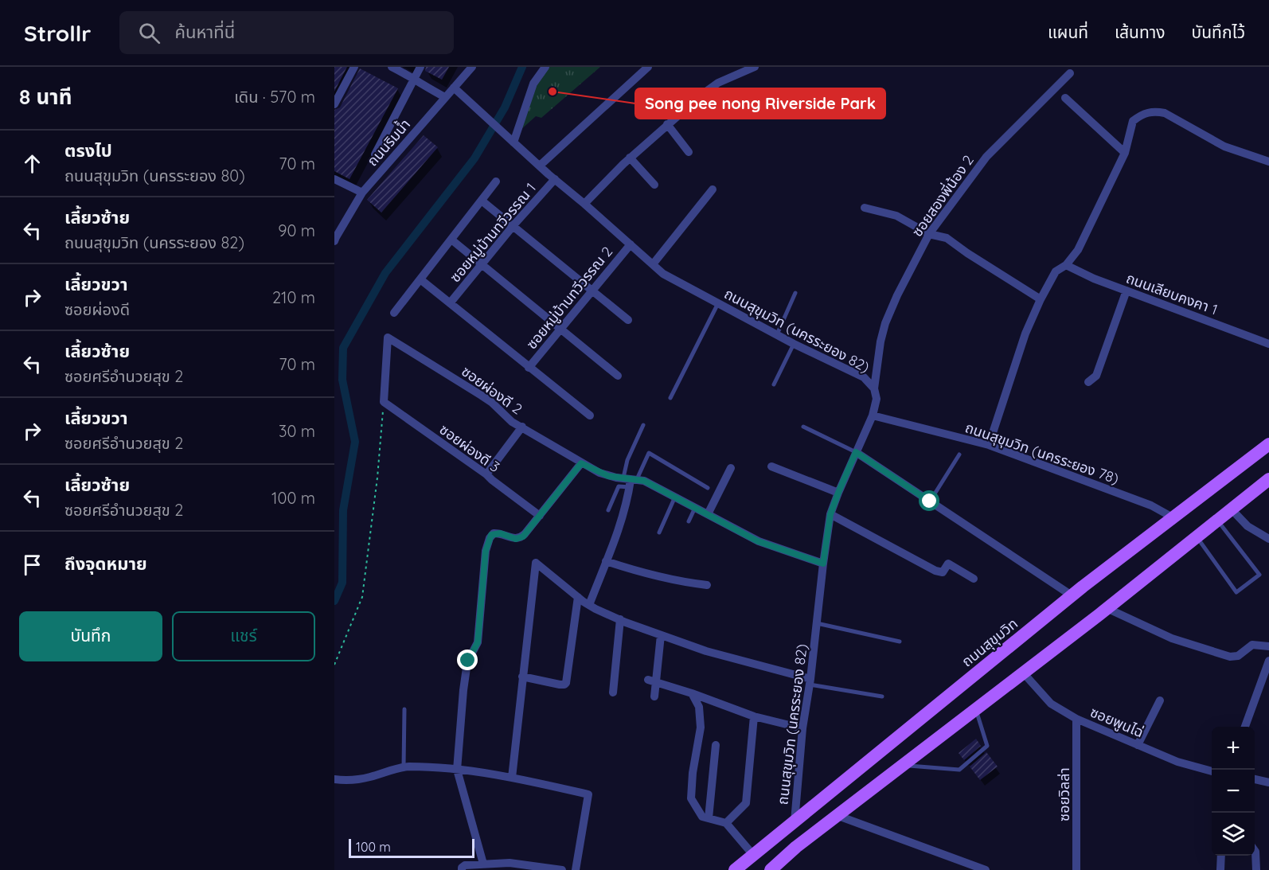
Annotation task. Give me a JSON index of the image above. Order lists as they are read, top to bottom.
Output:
{
  "streets": {
    "main road": ["ถนนสุขุมวิท"],
    "street": [
      "ถนนริมน้ำ",
      "ซอยสองพี่น้อง 2",
      "ซอยหมู่บ้านทวีวรรณ 1",
      "ถนนเลียบคงคา 1",
      "ซอยหมู่บ้านทวีวรรณ 2",
      "ถนนสุขุมวิท (นครระยอง 82)",
      "ซอยผ่องดี 2",
      "ซอยผ่องดี 3",
      "ถนนสุขุมวิท (นครระยอง 78)",
      "ซอยพูนไฉ่",
      "ซอยวิลล่า"
    ]
  },
  "crossings": [
    ["ถนนริมน้ำ", "ถนนสุขุมวิท (นครระยอง 82)"],
    ["ซอยสองพี่น้อง 2", "ถนนสุขุมวิท (นครระยอง 82)"],
    ["ซอยหมู่บ้านทวีวรรณ 1", "ถนนสุขุมวิท (นครระยอง 82)"],
    ["ซอยหมู่บ้านทวีวรรณ 2", "ถนนสุขุมวิท (นครระยอง 82)"],
    ["ถนนสุขุมวิท (นครระยอง 82)", "ซอยผ่องดี 2"],
    ["ถนนสุขุมวิท (นครระยอง 82)", "ถนนสุขุมวิท (นครระยอง 78)"],
    ["ถนนสุขุมวิท (นครระยอง 82)", "ถนนสุขุมวิท"],
    ["ซอยผ่องดี 2", "ซอยผ่องดี 3"],
    ["ถนนสุขุมวิท (นครระยอง 78)", "ถนนสุขุมวิท"],
    ["ซอยพูนไฉ่", "ซอยวิลล่า"]
  ],
  "places": ["Song pee nong Riverside Park"],
  "scale_bar": "100 m",
  "page": {
    "header": "Strollr",
    "search": "ค้นหาที่นี่",
    "nav": ["แผนที่", "เส้นทาง", "บันทึกไว้"],
    "heading": ["8 นาที", "เดิน · 570 m"],
    "list": [
      ["ตรงไป", "ถนนสุขุมวิท (นครระยอง 80)", "70 m"],
      ["เลี้ยวซ้าย", "ถนนสุขุมวิท (นครระยอง 82)", "90 m"],
      ["เลี้ยวขวา", "ซอยผ่องดี", "210 m"],
      ["เลี้ยวซ้าย", "ซอยศรีอำนวยสุข 2", "70 m"],
      ["เลี้ยวขวา", "ซอยศรีอำนวยสุข 2", "30 m"],
      ["เลี้ยวซ้าย", "ซอยศรีอำนวยสุข 2", "100 m"],
      "ถึงจุดหมาย"
    ],
    "buttons": ["บันทึก", "แชร์"],
    "map_buttons": ["+", "−"],
    "scale": "100 m"
  }
}
